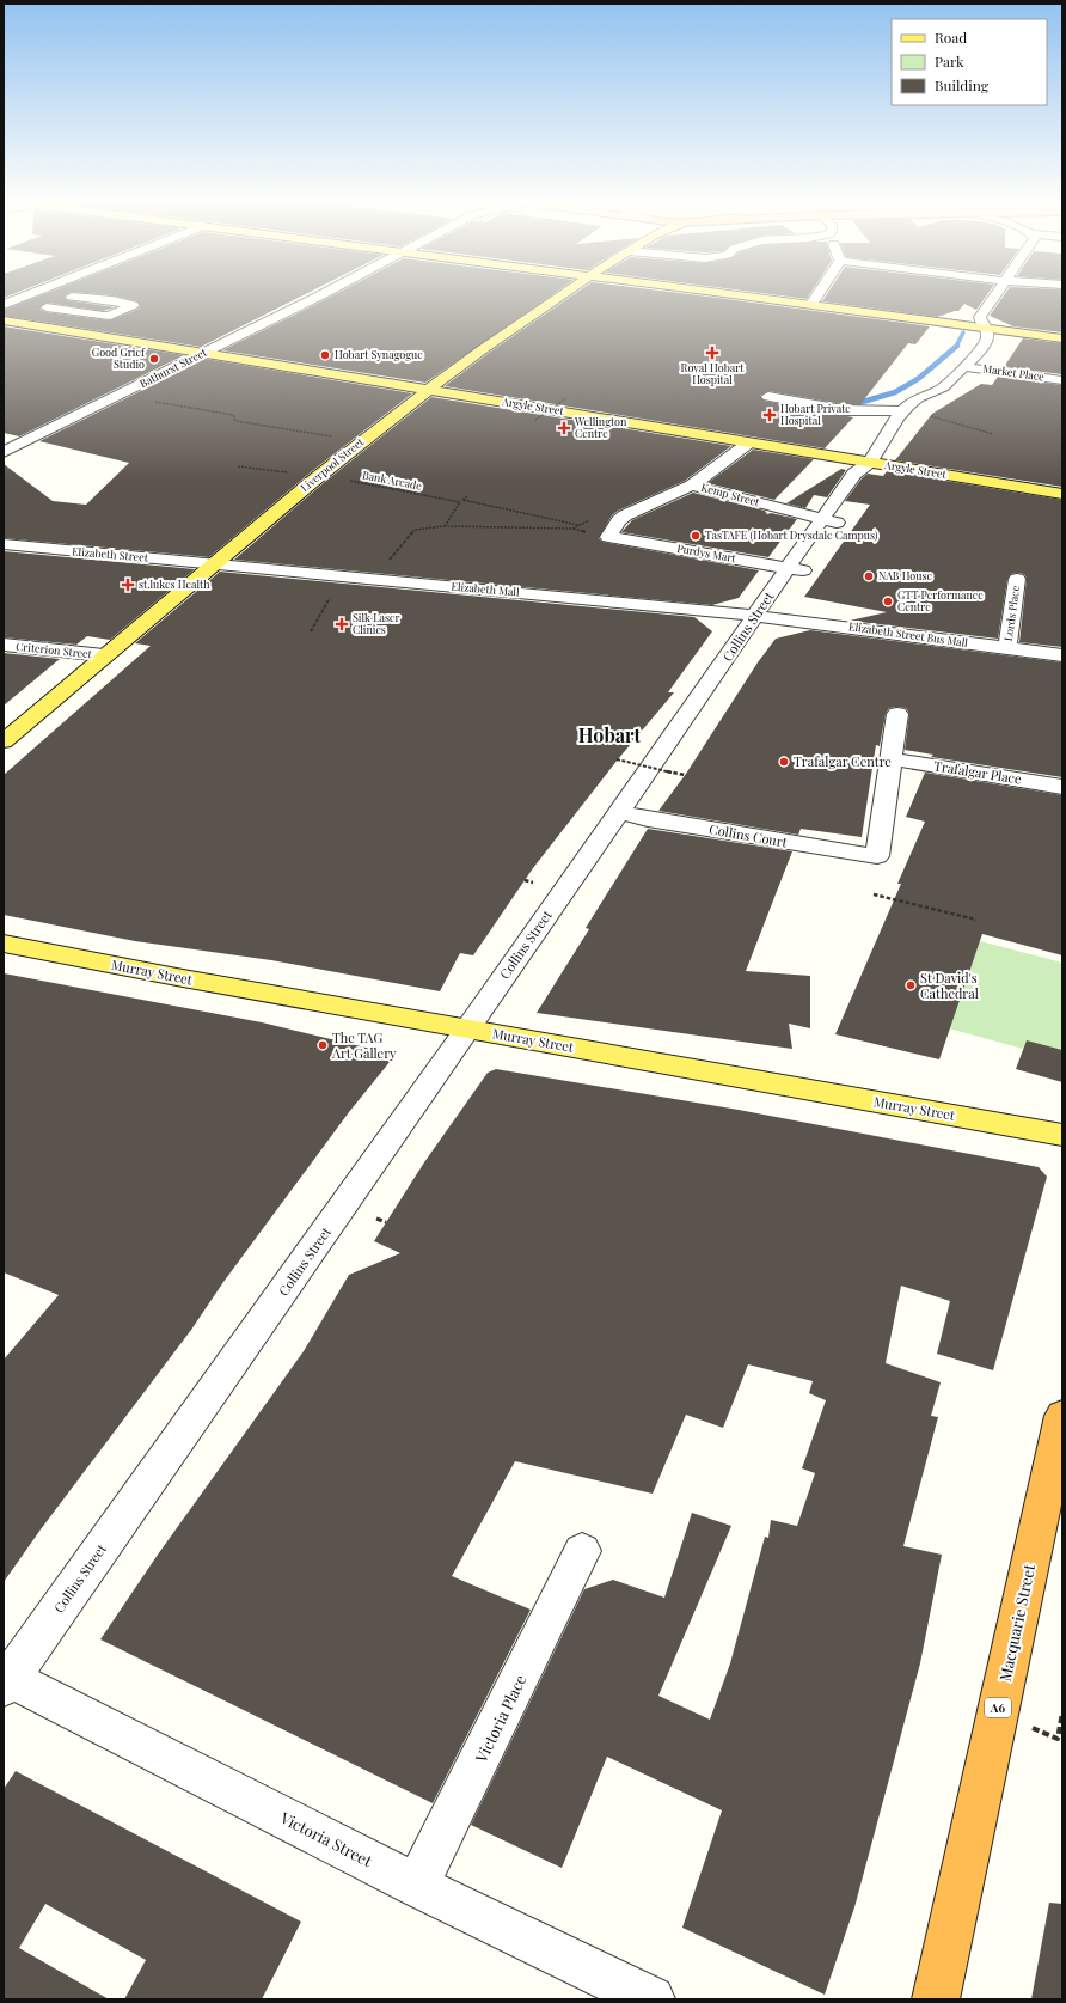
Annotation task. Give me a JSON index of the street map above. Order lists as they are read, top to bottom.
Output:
{
  "streets": {
    "highway": ["Macquarie Street", "A6"],
    "main road": ["Argyle Street", "Liverpool Street", "Murray Street"],
    "street": [
      "Bathurst Street",
      "Market Place",
      "Kemp Street",
      "Purdys Mart",
      "Elizabeth Street",
      "Elizabeth Mall",
      "Lords Place",
      "Collins Street",
      "Elizabeth Street Bus Mall",
      "Criterion Street",
      "Trafalgar Place",
      "Collins Court",
      "Victoria Place",
      "Victoria Street"
    ],
    "path": ["Bank Arcade"]
  },
  "crossings": [
    ["Bathurst Street", "Argyle Street"],
    ["Market Place", "Collins Street"],
    ["Argyle Street", "Liverpool Street"],
    ["Argyle Street", "Collins Street"],
    ["Liverpool Street", "Bank Arcade"],
    ["Liverpool Street", "Elizabeth Street"],
    ["Liverpool Street", "Elizabeth Mall"],
    ["Liverpool Street", "Criterion Street"],
    ["Kemp Street", "Purdys Mart"],
    ["Kemp Street", "Collins Street"],
    ["Purdys Mart", "Collins Street"],
    ["Elizabeth Street", "Elizabeth Mall"],
    ["Elizabeth Mall", "Collins Street"],
    ["Elizabeth Mall", "Elizabeth Street Bus Mall"],
    ["Lords Place", "Elizabeth Street Bus Mall"],
    ["Collins Street", "Elizabeth Street Bus Mall"],
    ["Collins Street", "Collins Court"],
    ["Collins Street", "Murray Street"],
    ["Collins Street", "Victoria Street"],
    ["Trafalgar Place", "Collins Court"],
    ["Victoria Place", "Victoria Street"]
  ],
  "districts": ["Hobart"],
  "places": {
    "health": [
      "Royal Hobart Hospital",
      "Hobart Private Hospital",
      "Wellington Centre",
      "st.lukes Health",
      "Silk Laser Clinics"
    ],
    "other": [
      "Hobart Synagogue",
      "Good Grief Studio",
      "TasTAFE (Hobart Drysdale Campus)",
      "NAB House",
      "GTT Performance Centre",
      "Trafalgar Centre",
      "St David's Cathedral",
      "The TAG Art Gallery"
    ]
  },
  "legend": ["Road", "Park", "Building"]
}
